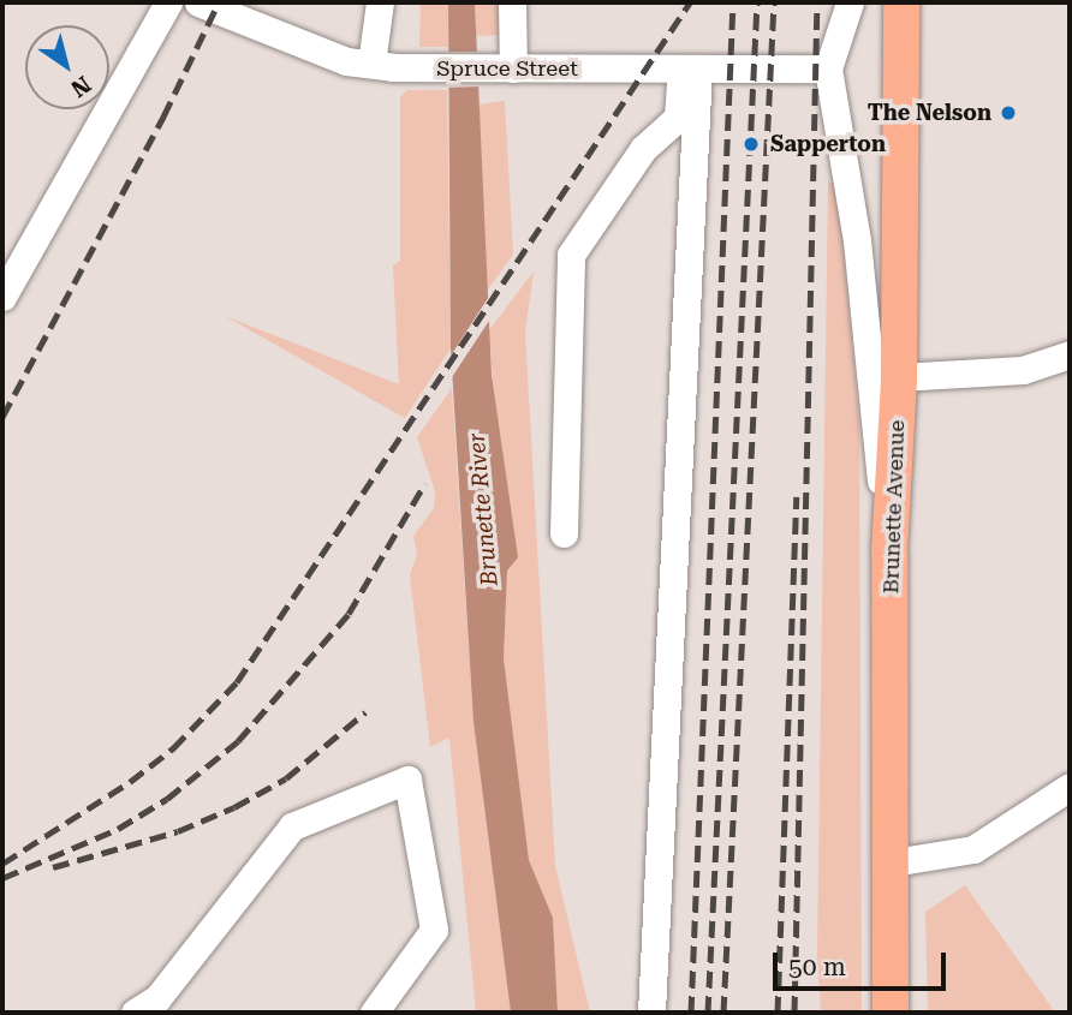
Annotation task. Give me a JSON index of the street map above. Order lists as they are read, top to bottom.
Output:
{
  "streets": {
    "main road": ["Brunette Avenue"],
    "street": ["Spruce Street"]
  },
  "water": ["Brunette River"],
  "places": ["The Nelson", "Sapperton"],
  "scale_bar": "50 m",
  "north": "bottom right"
}
